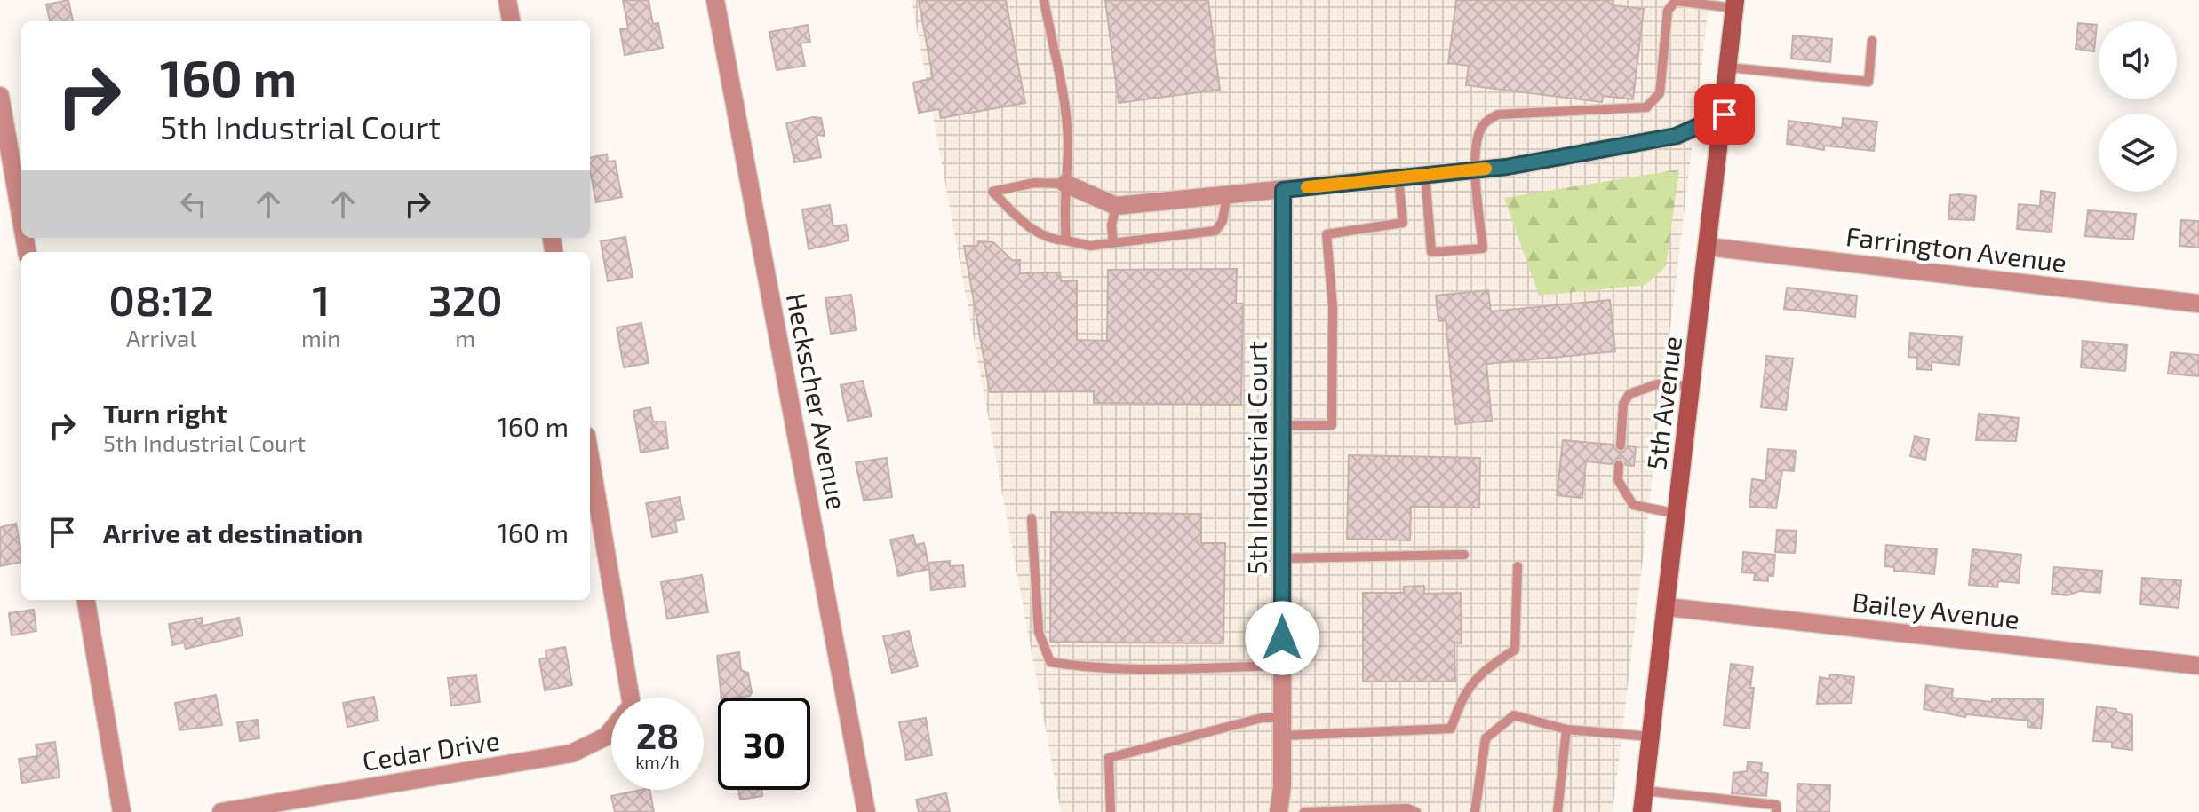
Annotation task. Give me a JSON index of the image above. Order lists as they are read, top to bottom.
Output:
{
  "streets": {
    "main road": ["5th Avenue"],
    "street": [
      "Farrington Avenue",
      "Heckscher Avenue",
      "5th Industrial Court",
      "Bailey Avenue",
      "Cedar Drive"
    ]
  },
  "crossings": [
    ["Farrington Avenue", "5th Avenue"],
    ["5th Avenue", "Bailey Avenue"]
  ],
  "page": {
    "turn": ["160 m", "5th Industrial Court"],
    "eta": [
      "08:12",
      "Arrival",
      "1",
      "min",
      "320",
      "m"
    ],
    "list": [
      {
        "name": "Turn right",
        "note": "5th Industrial Court",
        "value": "160 m"
      },
      {
        "name": "Arrive at destination",
        "value": "160 m"
      }
    ],
    "speed": "28 km/h",
    "limit": "30"
  }
}
